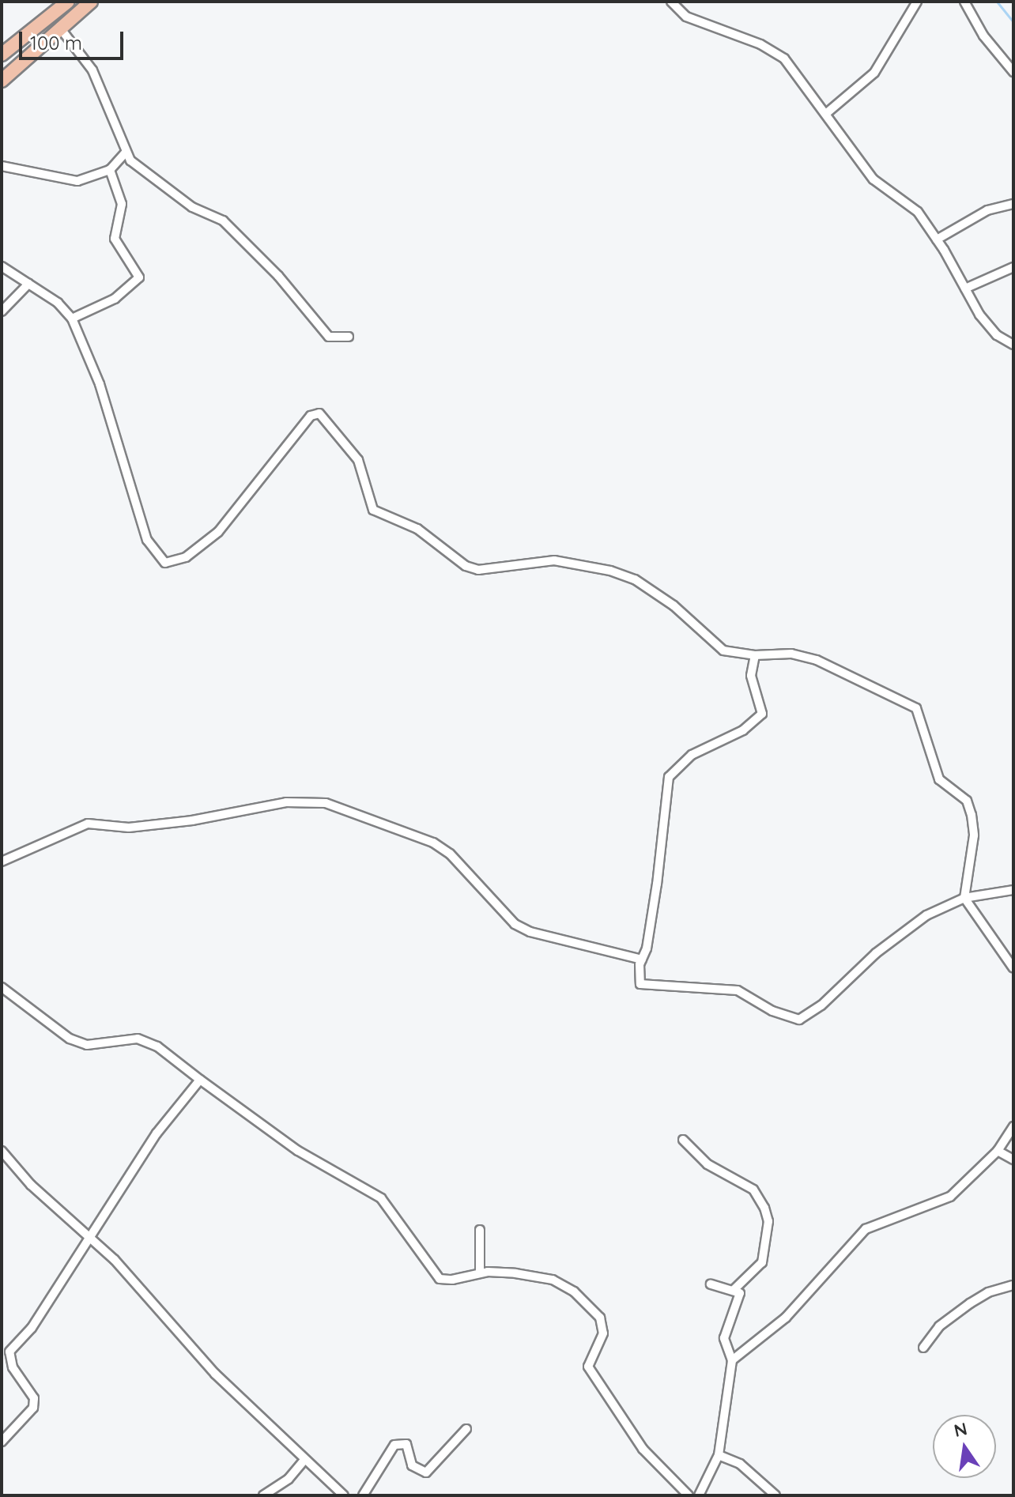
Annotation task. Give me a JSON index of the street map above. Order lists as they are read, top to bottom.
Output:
{
  "scale_bar": "100 m",
  "north": "top"
}
